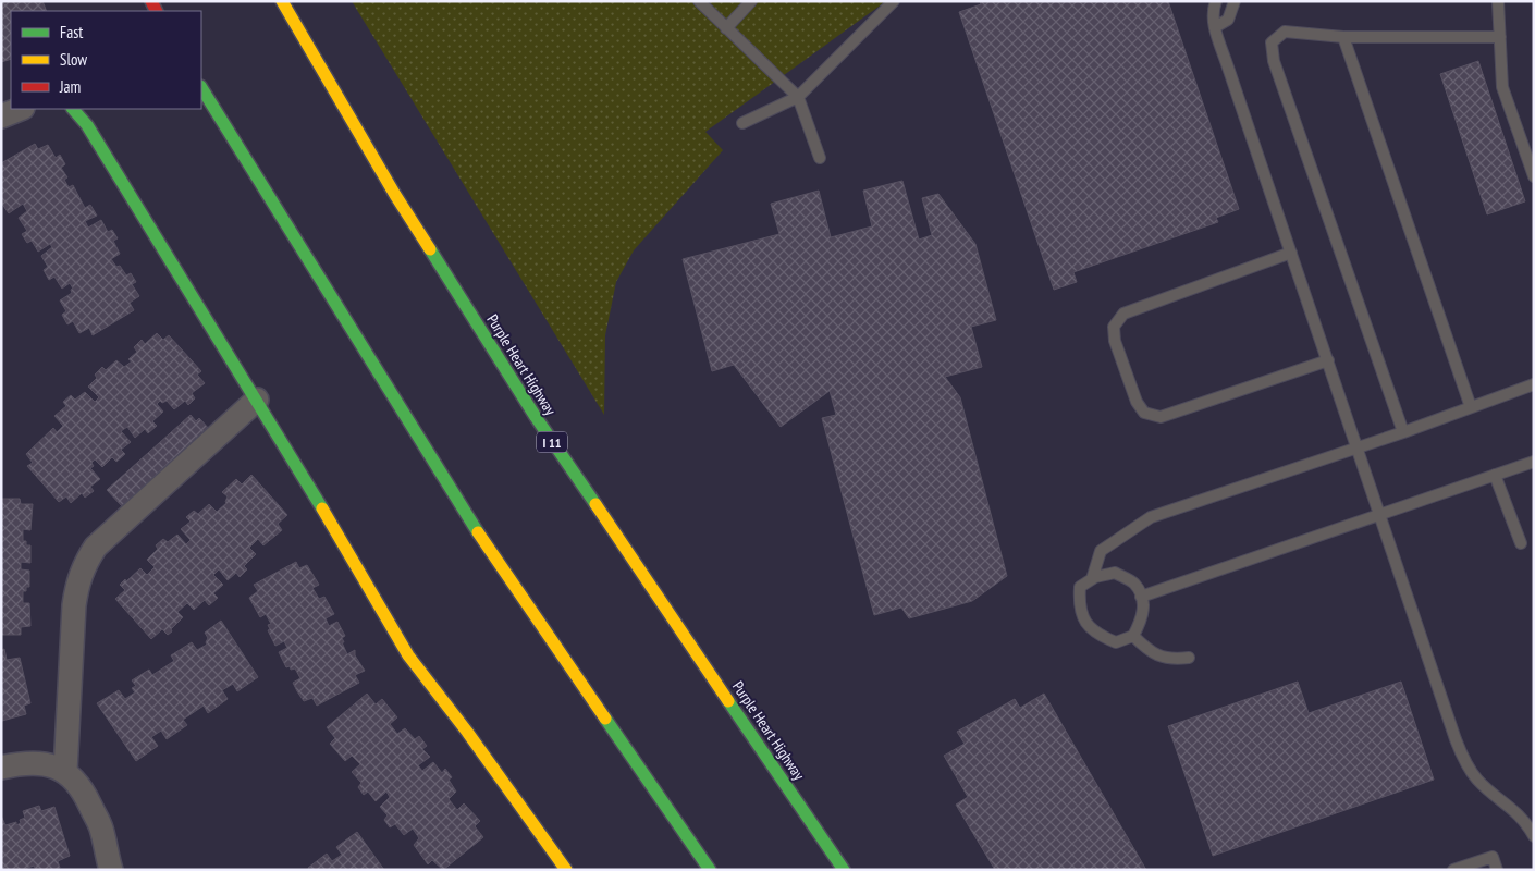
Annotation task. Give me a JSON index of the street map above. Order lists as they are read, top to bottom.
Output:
{
  "streets": {
    "main road": ["Purple Heart Highway", "I 11"]
  },
  "legend": ["Fast", "Slow", "Jam"]
}
